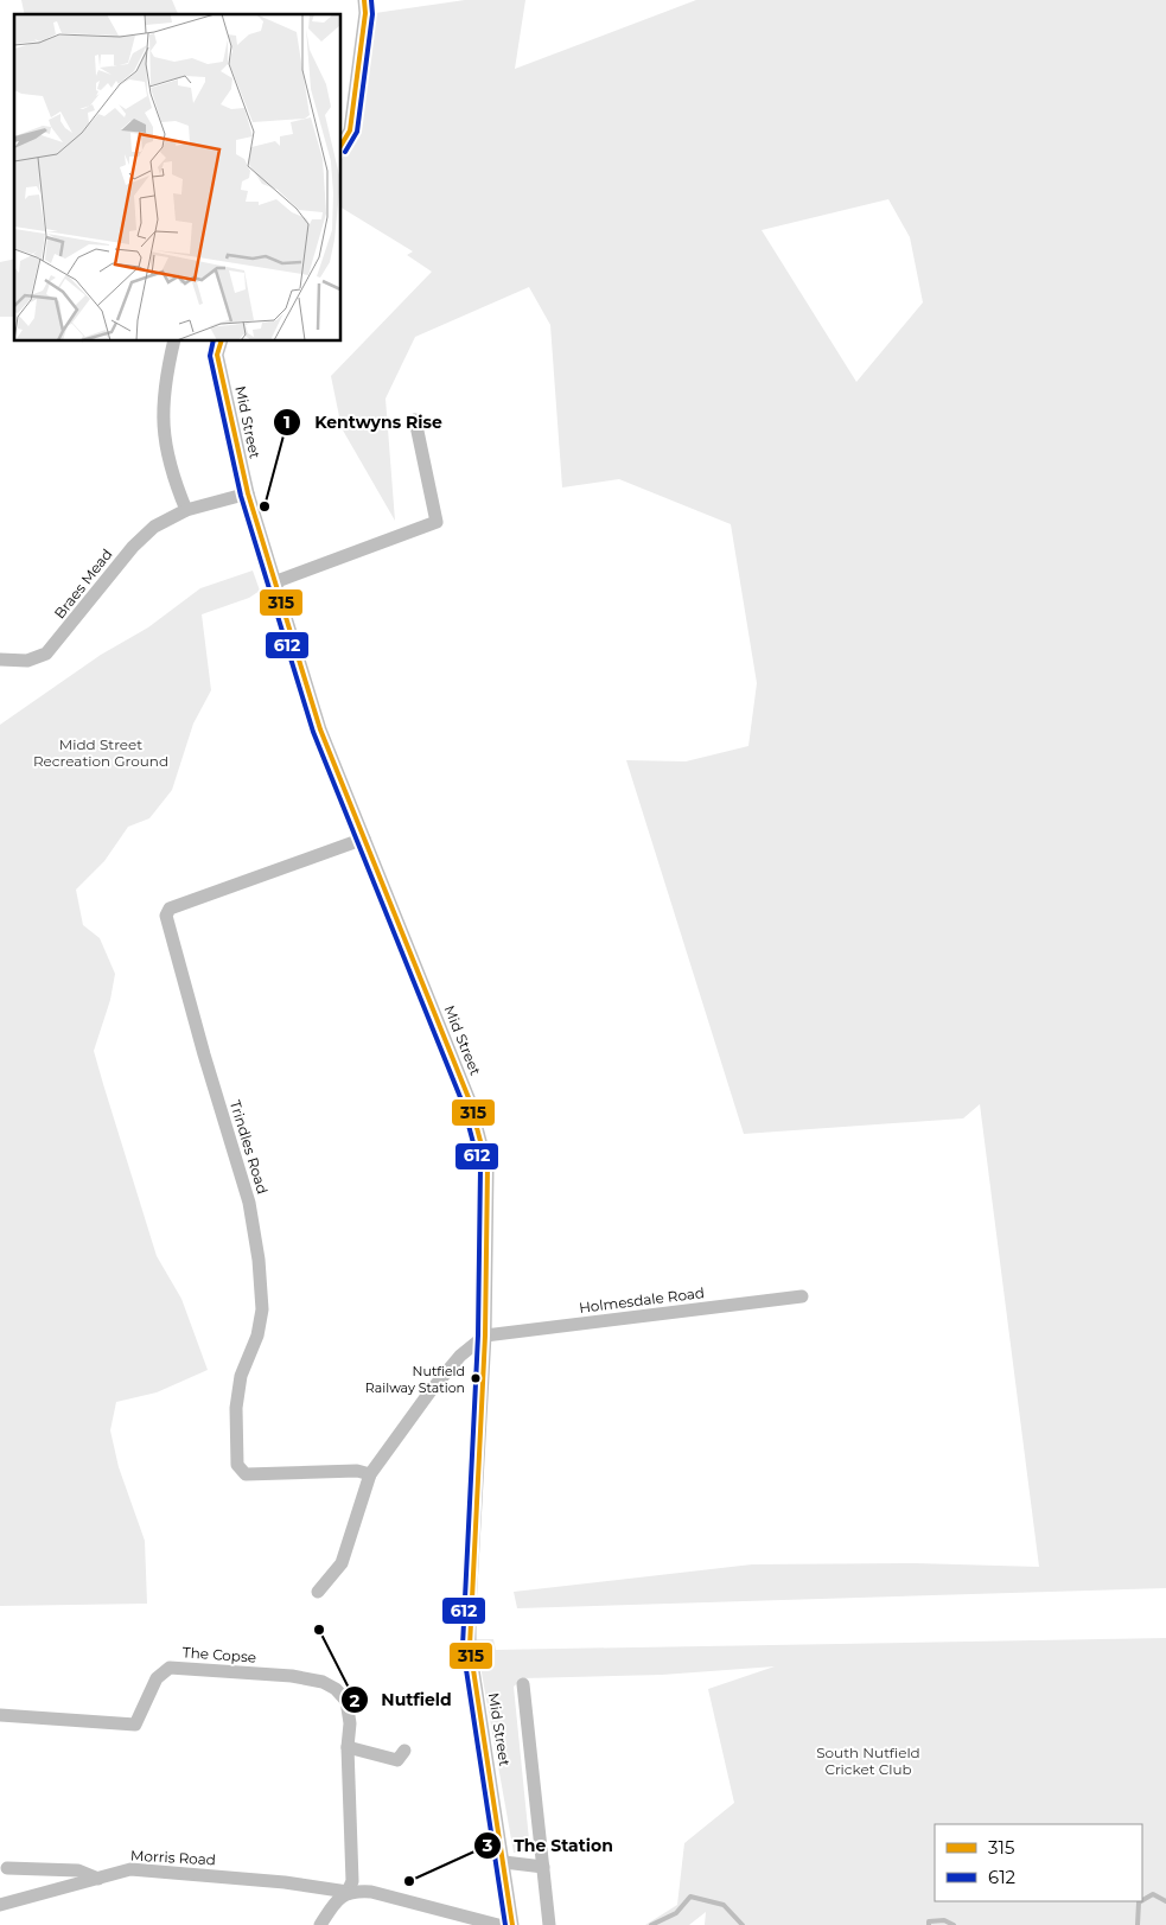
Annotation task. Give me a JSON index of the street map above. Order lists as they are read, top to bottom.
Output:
{
  "streets": {
    "street": [
      "Mid Street",
      "Braes Mead",
      "Trindles Road",
      "Holmesdale Road",
      "The Copse",
      "Morris Road"
    ]
  },
  "crossings": [
    ["Mid Street", "Braes Mead"],
    ["Mid Street", "Trindles Road"],
    ["Mid Street", "Holmesdale Road"]
  ],
  "parks": ["Midd Street Recreation Ground", "South Nutfield Cricket Club"],
  "places": [
    "Kentwyns Rise",
    "Nutfield Railway Station",
    "Nutfield",
    "The Station"
  ],
  "lines": ["transit line 315", "transit line 612"],
  "legend": ["315", "612"]
}
